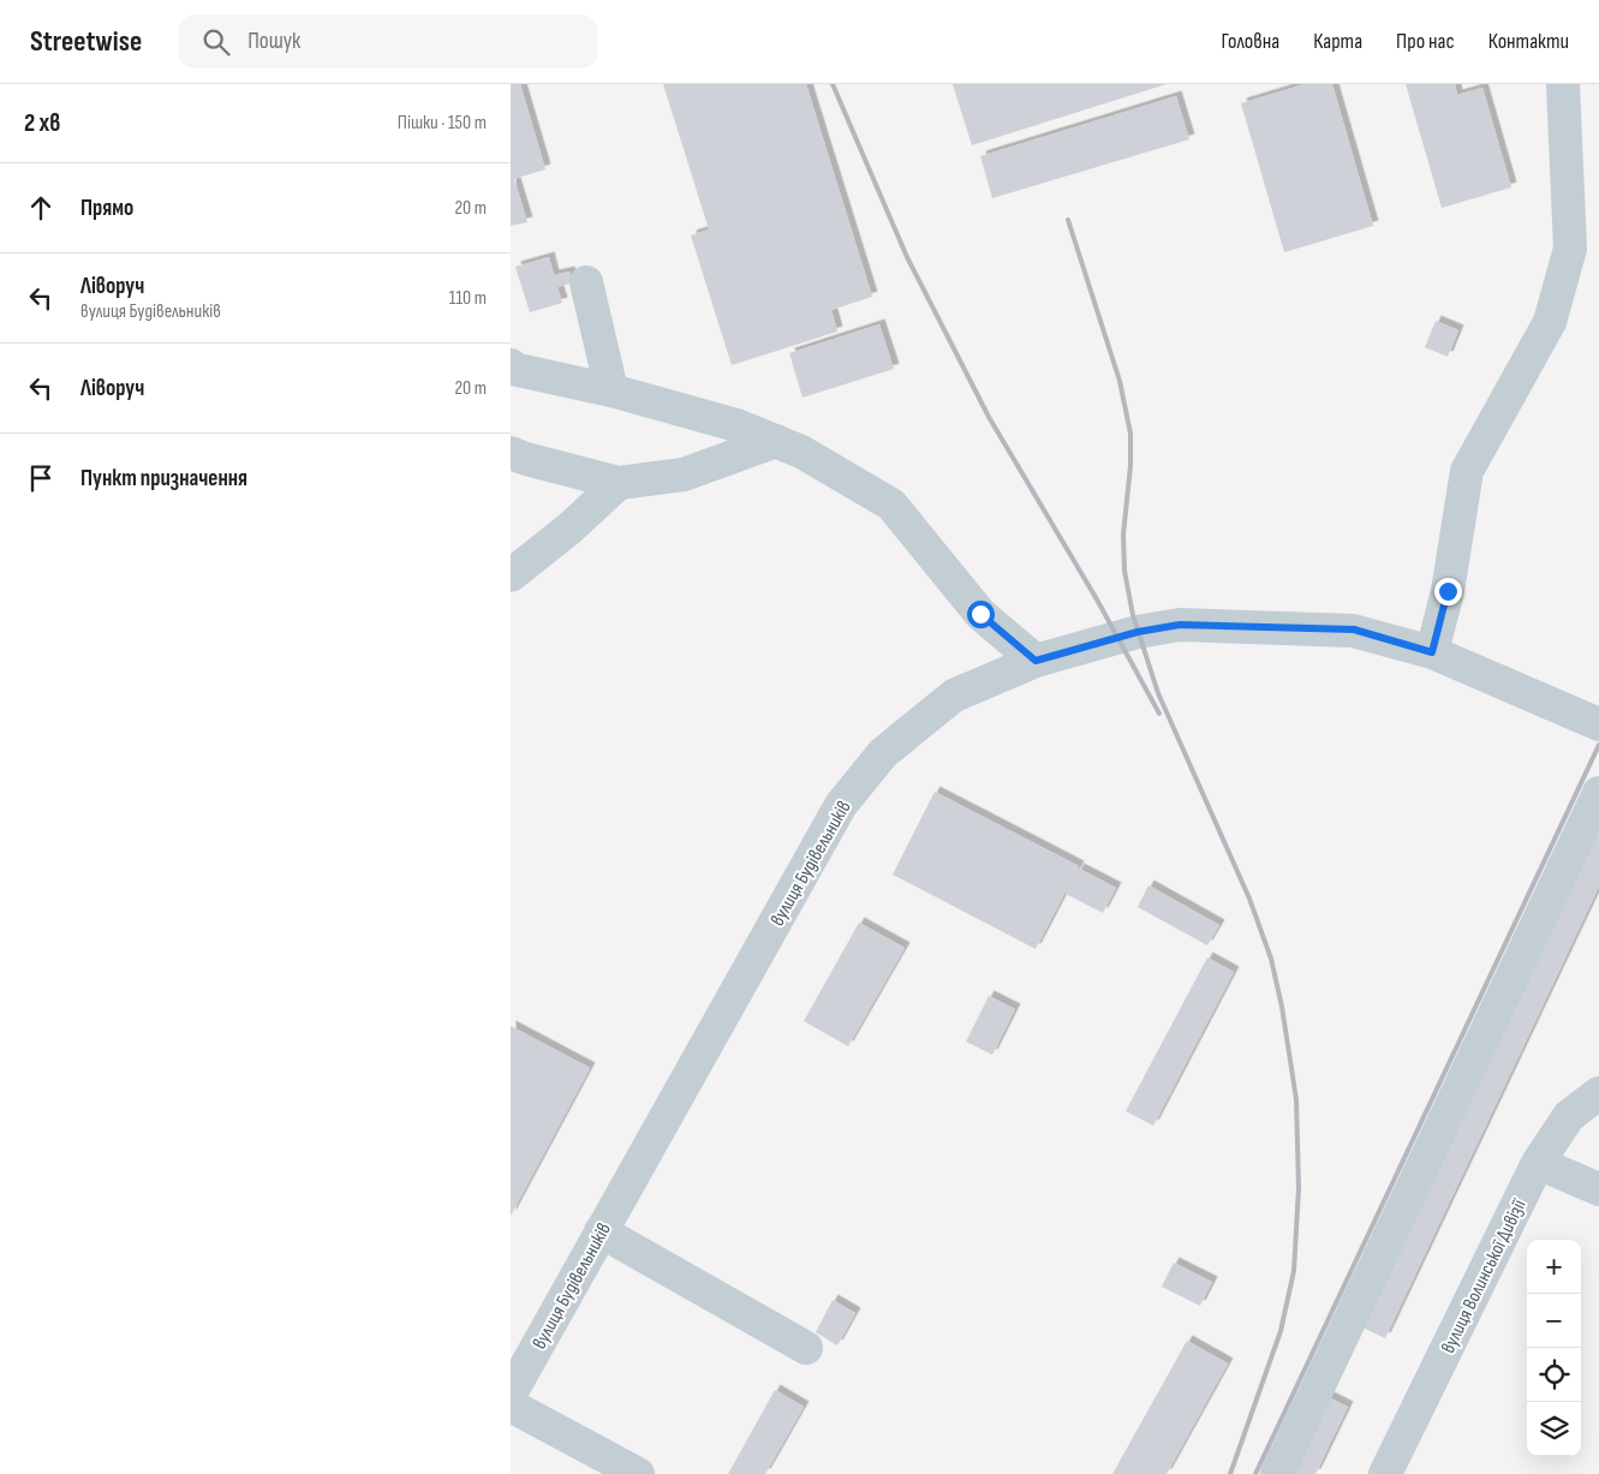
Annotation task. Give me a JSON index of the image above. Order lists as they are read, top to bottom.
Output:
{
  "streets": {
    "street": ["вулиця Будівельників", "вулиця Волинської Дивізії"]
  },
  "page": {
    "header": "Streetwise",
    "search": "Пошук",
    "nav": [
      "Головна",
      "Карта",
      "Про нас",
      "Контакти"
    ],
    "heading": ["2 хв", "Пішки · 150 m"],
    "list": [
      ["Прямо", "20 m"],
      ["Ліворуч", "вулиця Будівельників", "110 m"],
      ["Ліворуч", "20 m"],
      "Пункт призначення"
    ],
    "map_buttons": ["+", "−"]
  }
}
